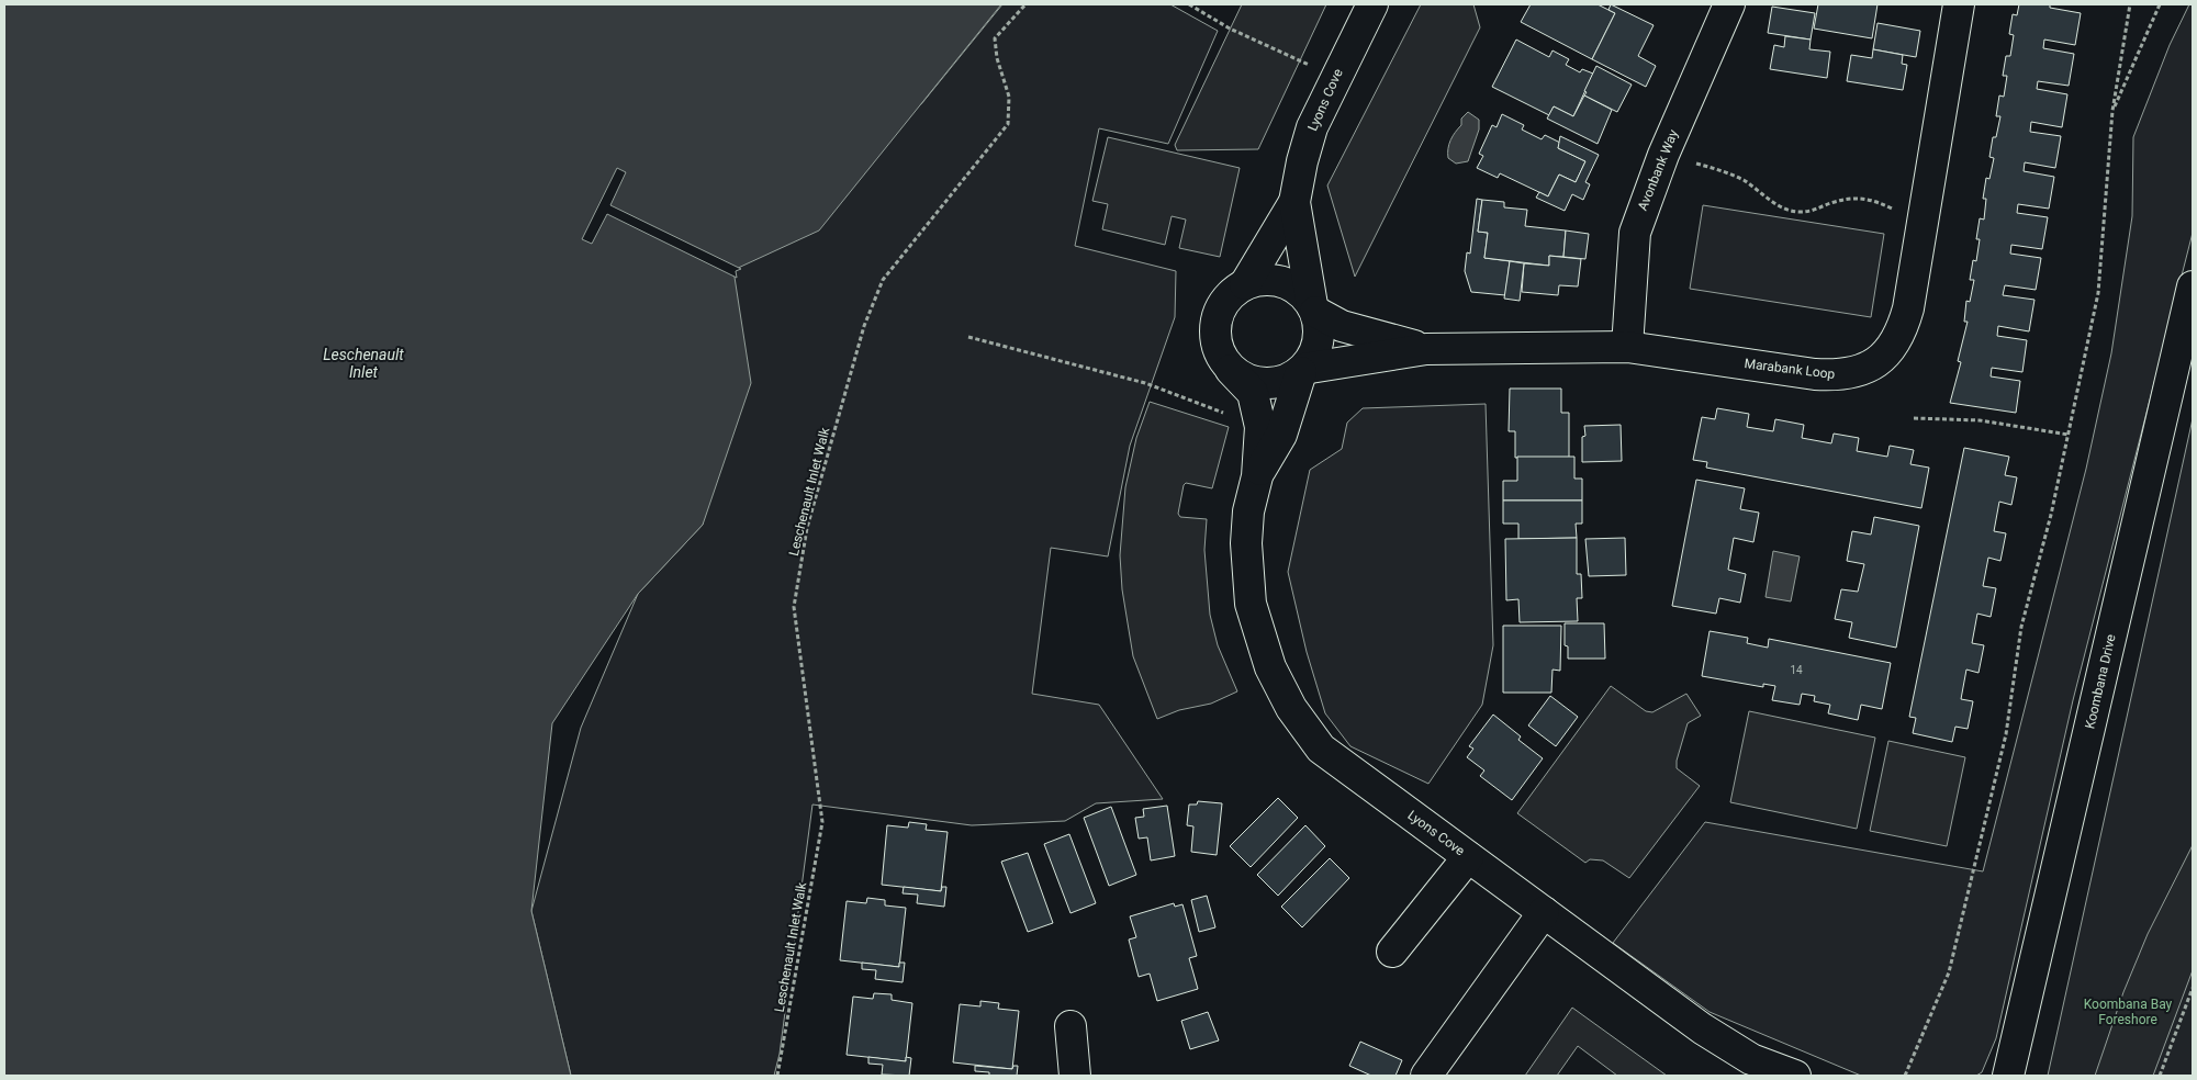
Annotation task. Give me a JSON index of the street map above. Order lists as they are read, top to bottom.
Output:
{
  "streets": {
    "street": [
      "Lyons Cove",
      "Avonbank Way",
      "Marabank Loop",
      "Koombana Drive"
    ],
    "path": ["Leschenault Inlet Walk"]
  },
  "crossings": [
    ["Lyons Cove", "Marabank Loop"],
    ["Avonbank Way", "Marabank Loop"]
  ],
  "water": ["Leschenault Inlet"],
  "parks": ["Koombana Bay Foreshore"],
  "house_numbers": ["14"]
}
